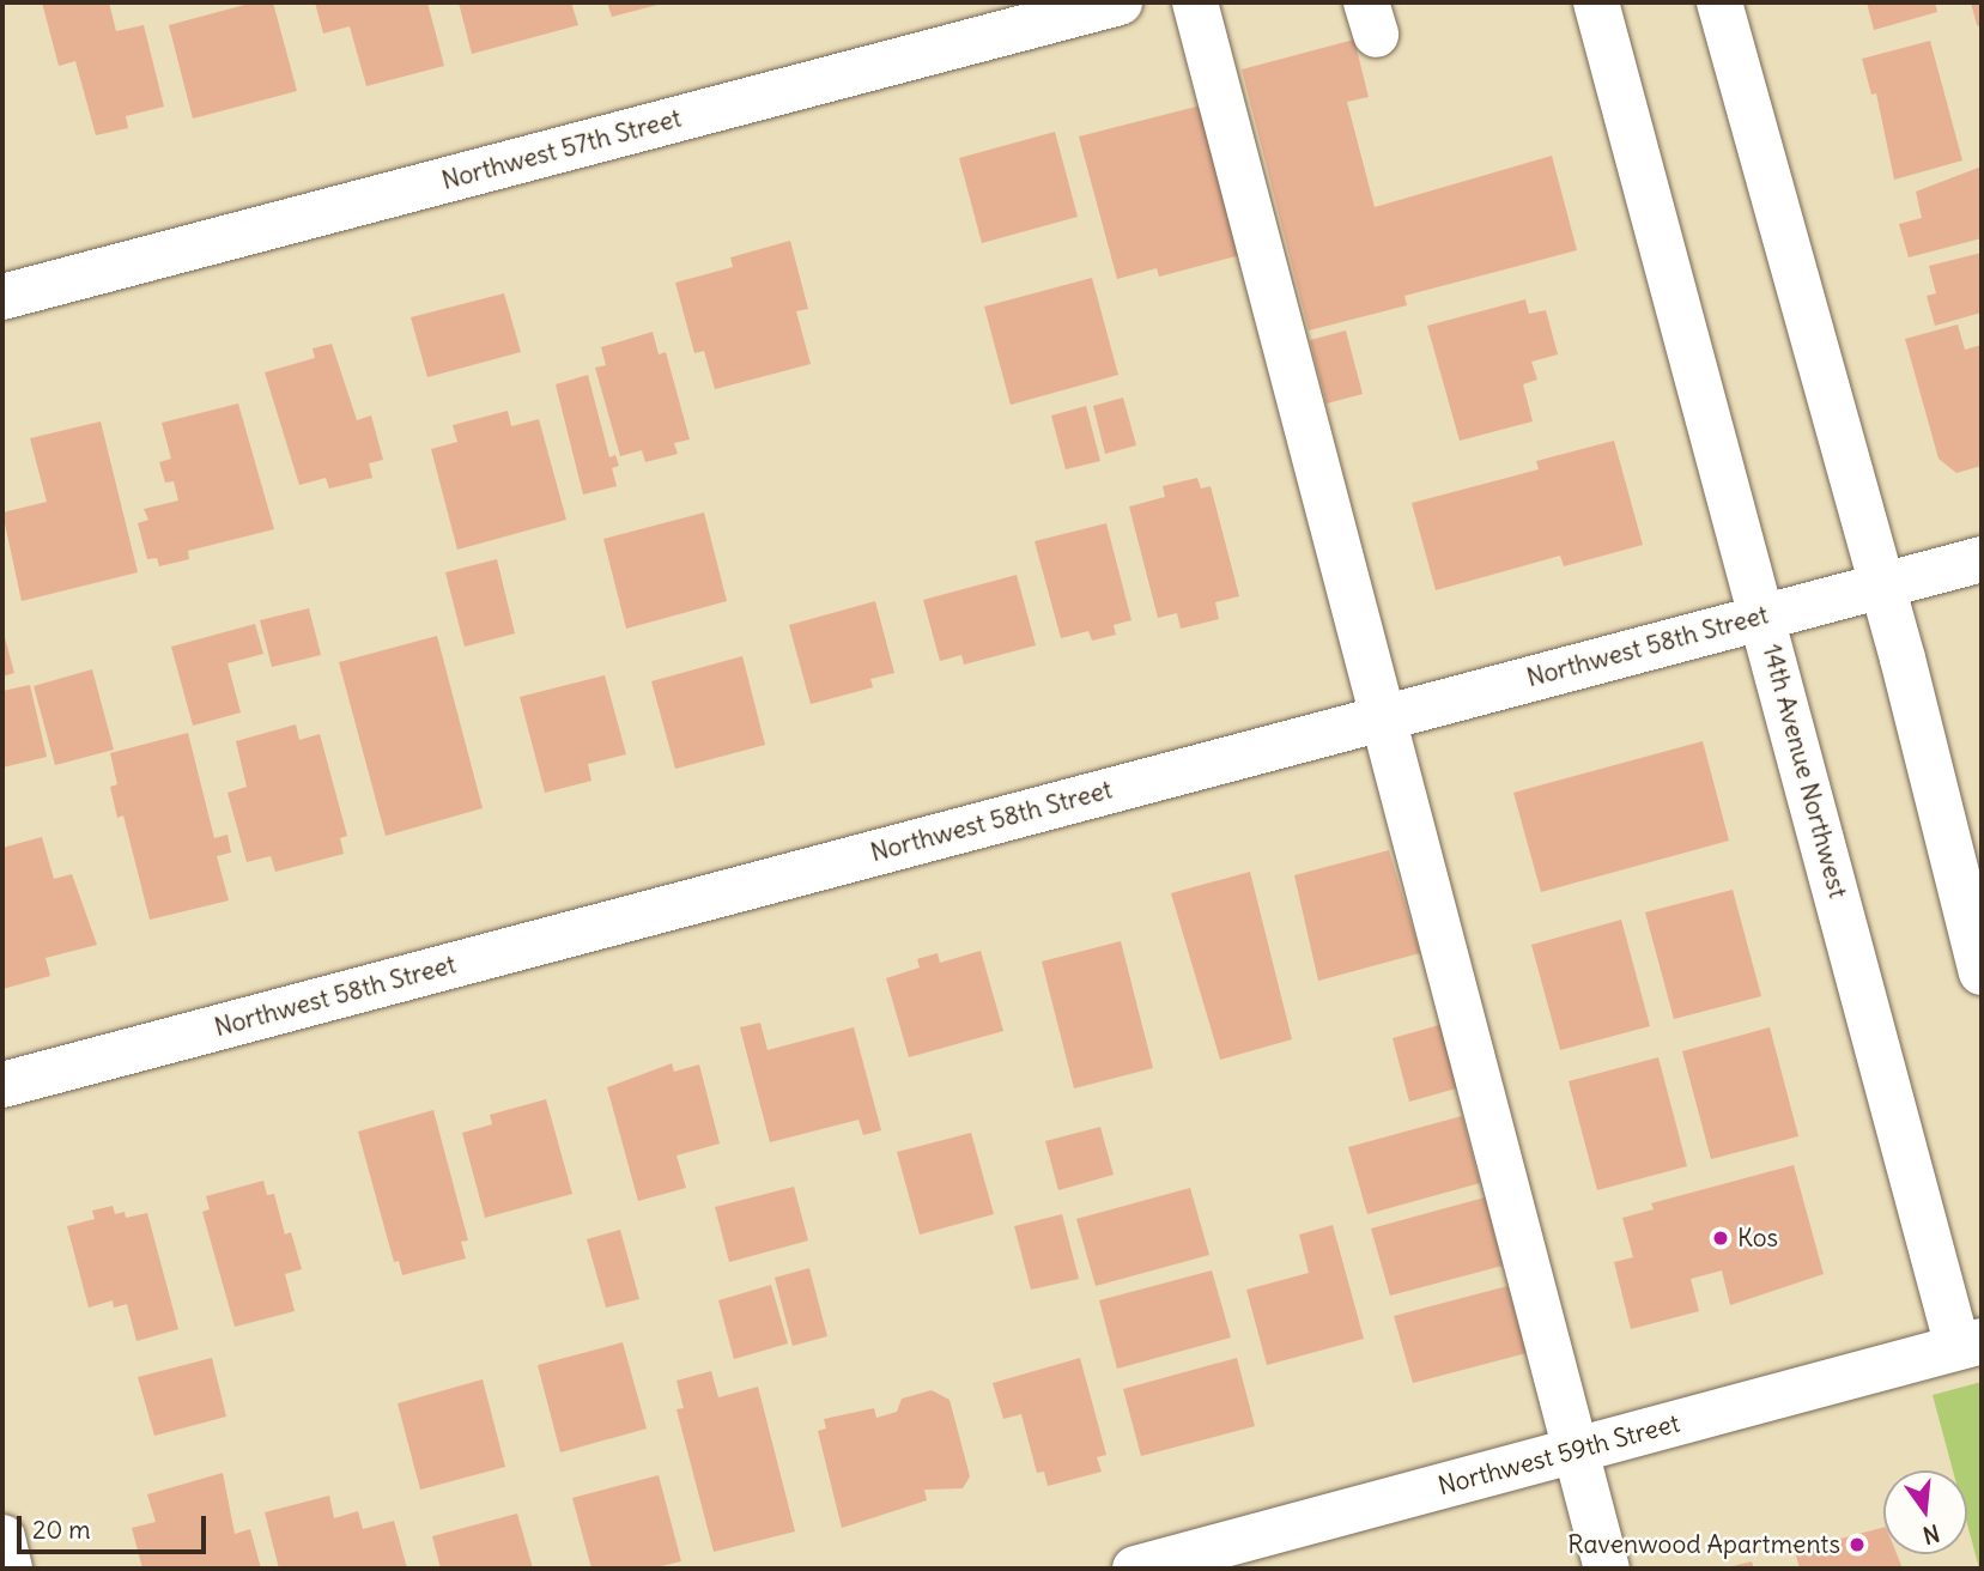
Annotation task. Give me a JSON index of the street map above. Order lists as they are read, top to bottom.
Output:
{
  "streets": {
    "street": [
      "Northwest 57th Street",
      "Northwest 58th Street",
      "14th Avenue Northwest",
      "Northwest 59th Street"
    ]
  },
  "crossings": [
    ["Northwest 58th Street", "14th Avenue Northwest"],
    ["14th Avenue Northwest", "Northwest 59th Street"]
  ],
  "places": ["Kos", "Ravenwood Apartments"],
  "scale_bar": "20 m",
  "north": "bottom"
}
